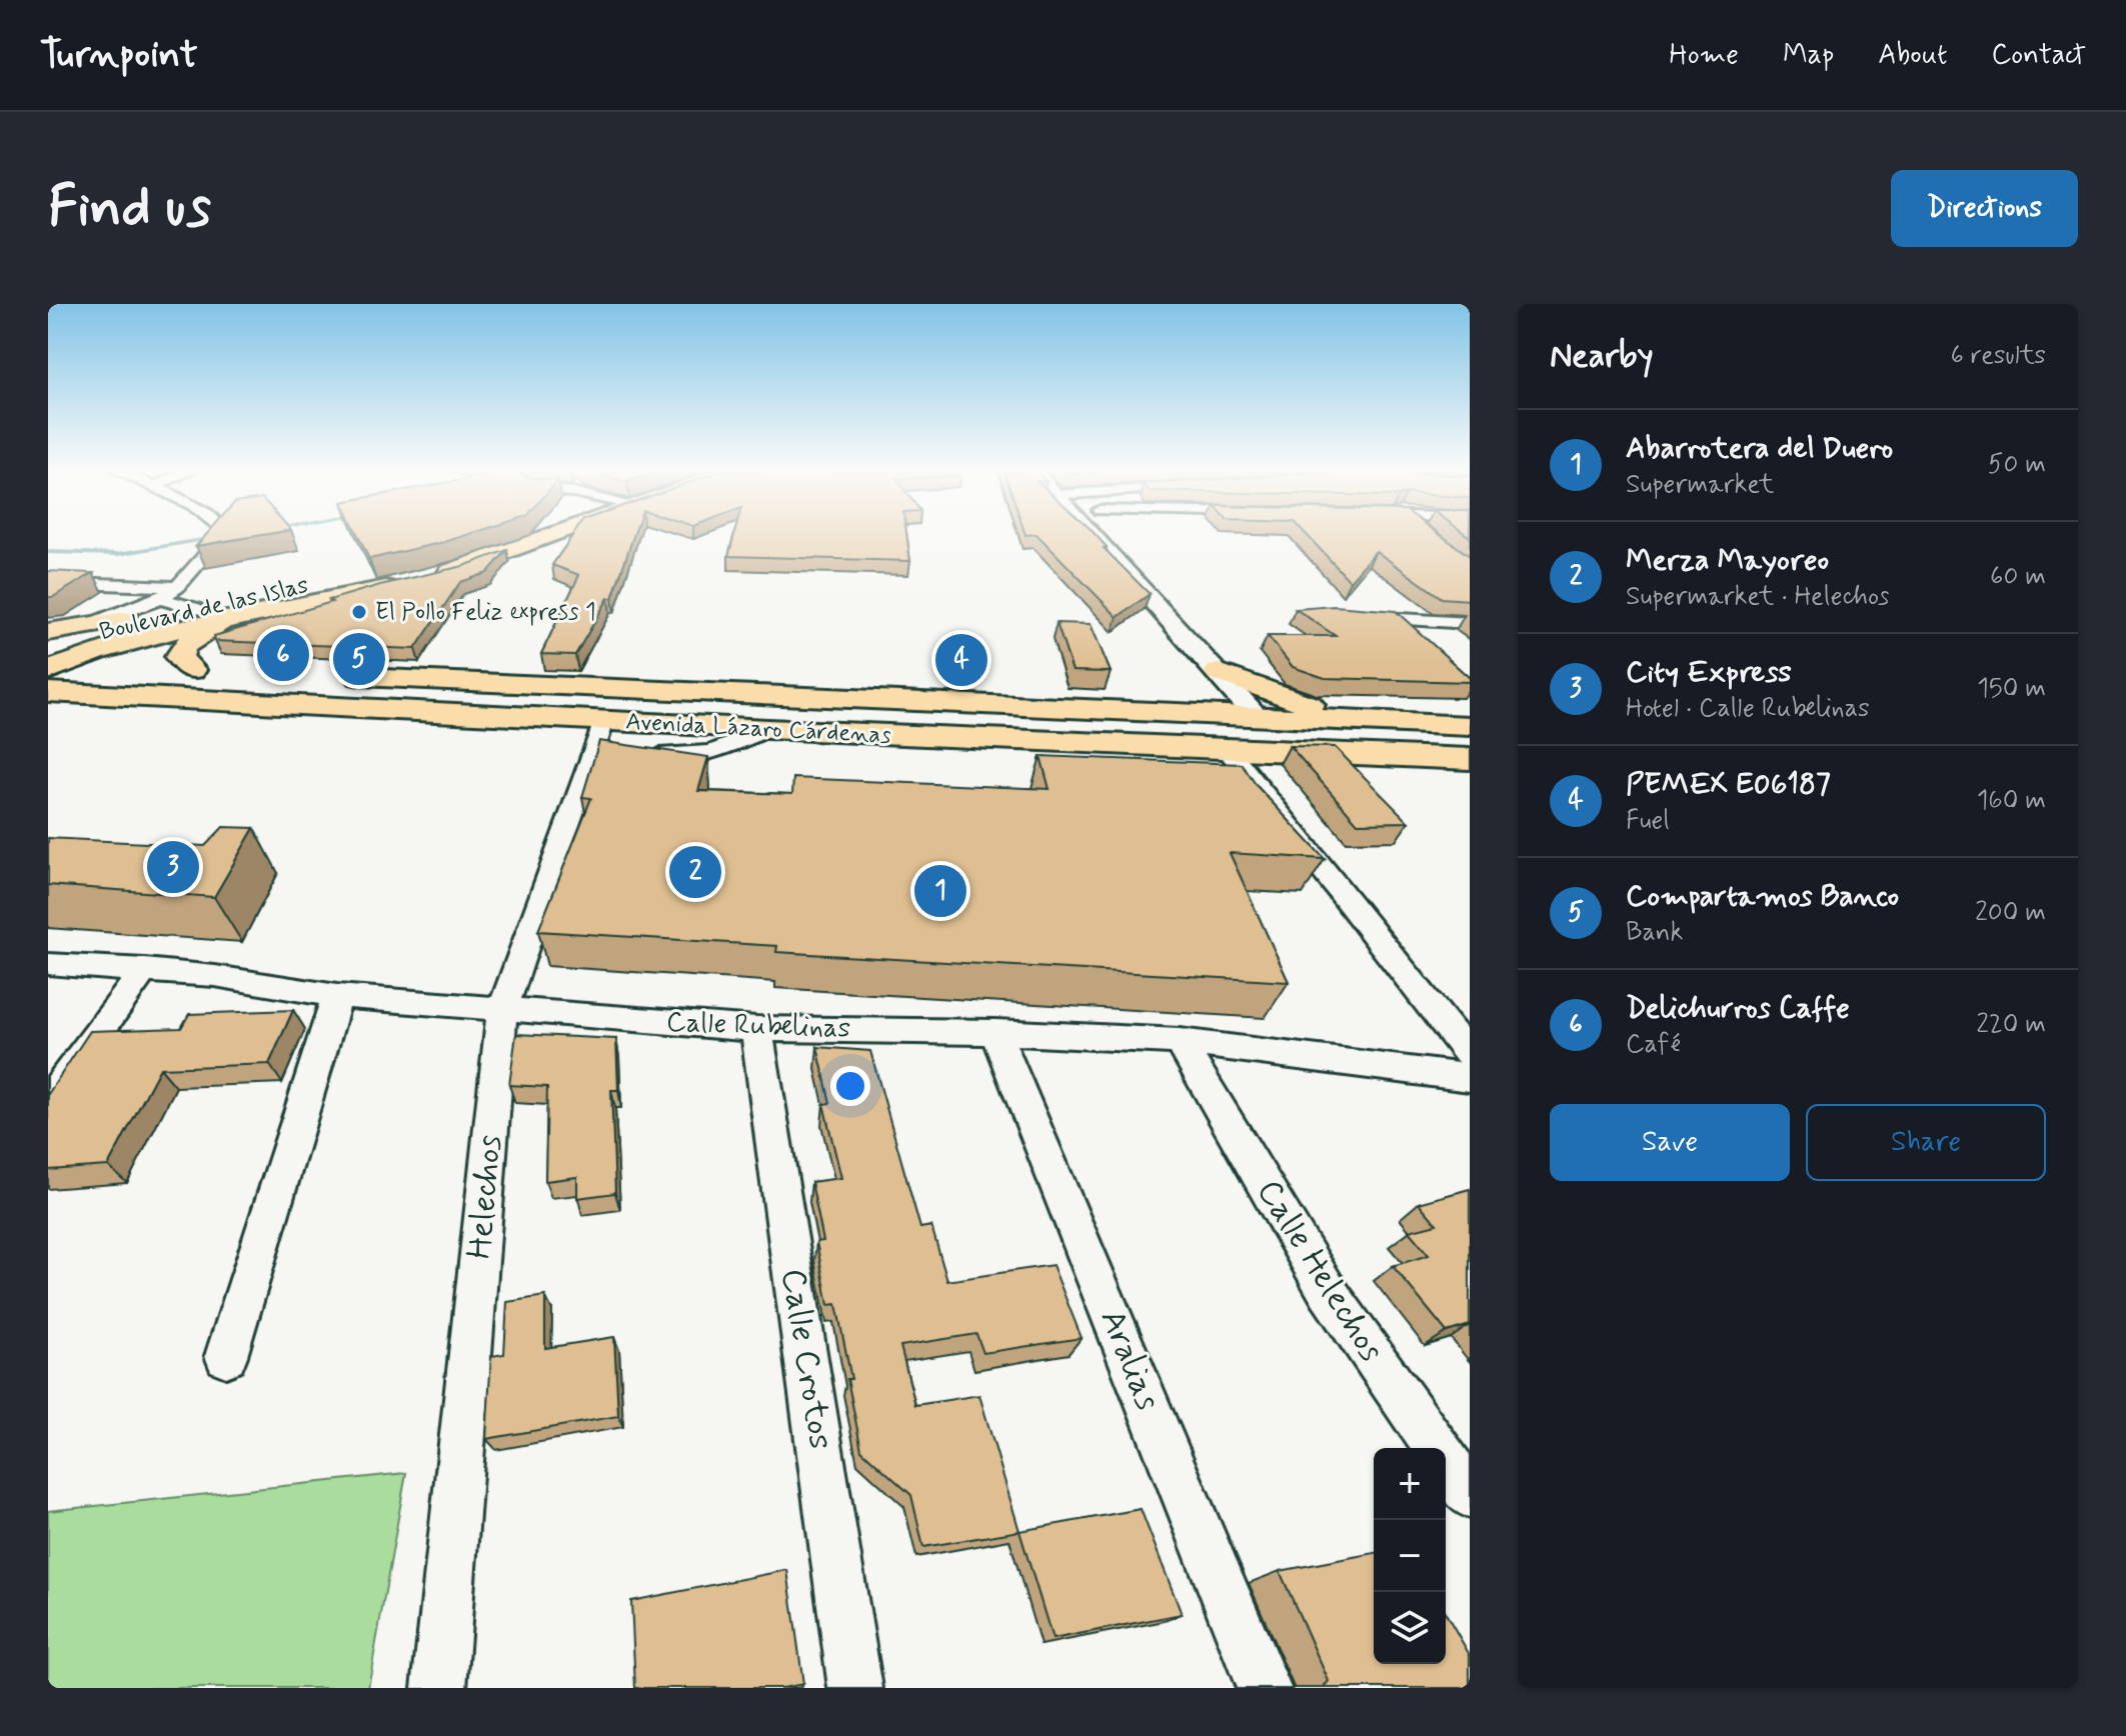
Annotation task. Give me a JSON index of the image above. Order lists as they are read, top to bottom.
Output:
{
  "streets": {
    "main road": ["Boulevard de las Islas", "Avenida Lázaro Cárdenas"],
    "street": [
      "Calle Rubelinas",
      "Helechos",
      "Calle Helechos",
      "Calle Crotos",
      "Aralias"
    ]
  },
  "crossings": [
    ["Boulevard de las Islas", "Avenida Lázaro Cárdenas"],
    ["Avenida Lázaro Cárdenas", "Helechos"],
    ["Calle Rubelinas", "Helechos"],
    ["Calle Rubelinas", "Calle Helechos"],
    ["Calle Rubelinas", "Calle Crotos"],
    ["Calle Rubelinas", "Aralias"]
  ],
  "places": ["El Pollo Feliz express 1"],
  "page": {
    "header": "Turnpoint",
    "nav": [
      "Home",
      "Map",
      "About",
      "Contact"
    ],
    "buttons": [
      "Directions",
      ["Save", "Share"]
    ],
    "title": "Find us",
    "heading": ["Nearby", "6 results"],
    "list": [
      {
        "mark": "1",
        "name": "Abarrotera del Duero",
        "note": "Supermarket",
        "value": "50 m"
      },
      {
        "mark": "2",
        "name": "Merza Mayoreo",
        "note": "Supermarket · Helechos",
        "value": "60 m"
      },
      {
        "mark": "3",
        "name": "City Express",
        "note": "Hotel · Calle Rubelinas",
        "value": "150 m"
      },
      {
        "mark": "4",
        "name": "PEMEX E06187",
        "note": "Fuel",
        "value": "160 m"
      },
      {
        "mark": "5",
        "name": "Compartamos Banco",
        "note": "Bank",
        "value": "200 m"
      },
      {
        "mark": "6",
        "name": "Delichurros Caffe",
        "note": "Café",
        "value": "220 m"
      }
    ],
    "pins": [
      "6",
      "5",
      "4",
      "3",
      "2",
      "1"
    ],
    "map_buttons": ["+", "−"]
  }
}
